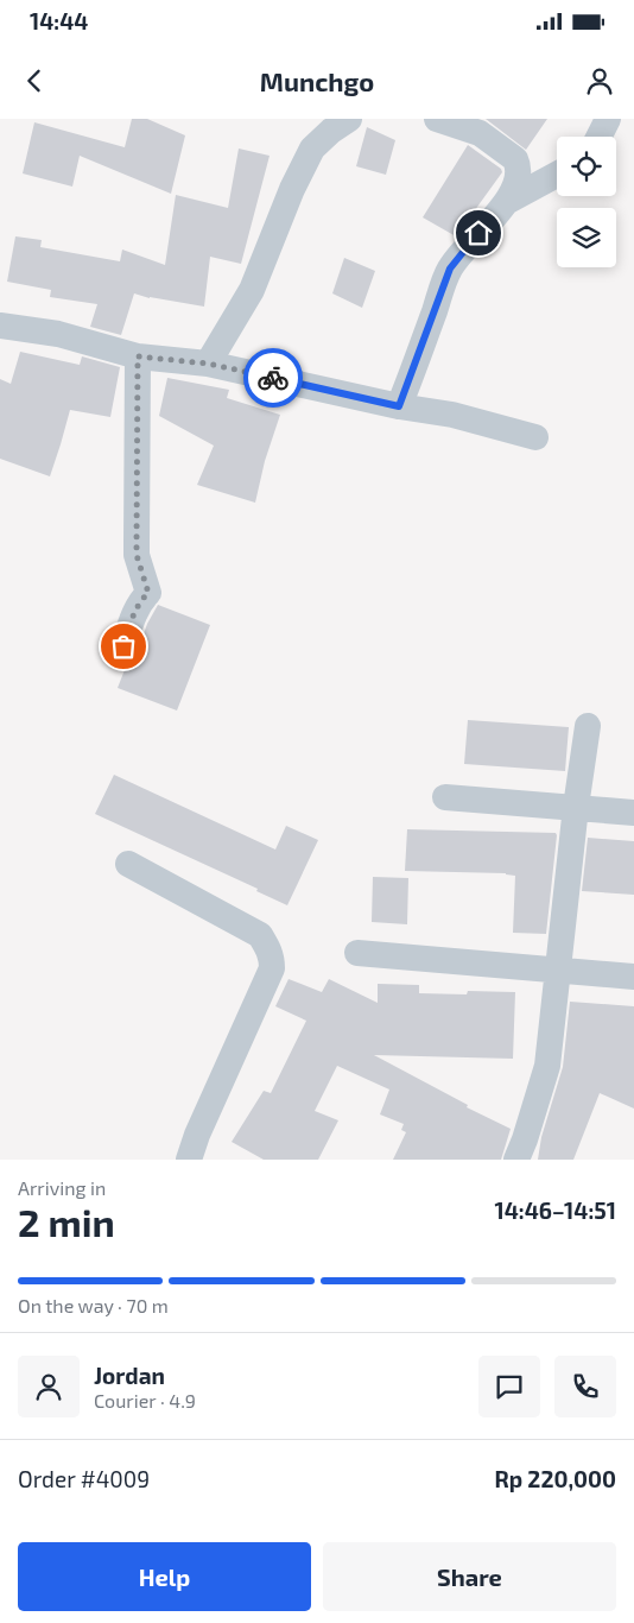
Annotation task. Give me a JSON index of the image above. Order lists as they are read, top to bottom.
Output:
{
  "page": {
    "status": "14:44",
    "header": "Munchgo",
    "heading": ["2 min", "Arriving in", "14:46–14:51"],
    "panel": [
      "Jordan",
      "Courier · 4.9",
      "Order #4009",
      "Rp 220,000"
    ],
    "bar": "On the way · 70 m",
    "buttons": ["Help", "Share"]
  }
}
